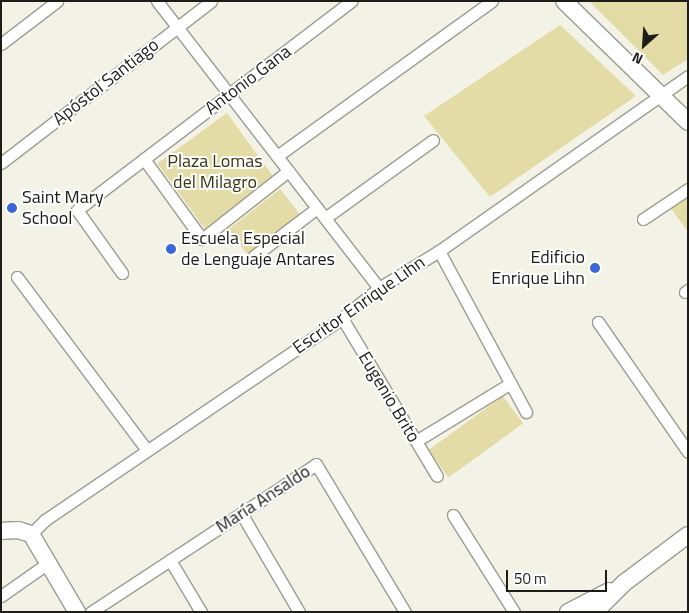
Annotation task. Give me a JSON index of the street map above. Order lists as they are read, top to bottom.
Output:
{
  "streets": {
    "street": [
      "Antonio Gana",
      "Apóstol Santiago",
      "Escritor Enrique Lihn",
      "Eugenio Brito",
      "María Ansaldo"
    ]
  },
  "crossings": [
    ["Escritor Enrique Lihn", "Eugenio Brito"]
  ],
  "parks": ["Plaza Lomas del Milagro"],
  "places": ["Saint Mary School", "Escuela Especial de Lenguaje Antares", "Edificio Enrique Lihn"],
  "scale_bar": "50 m",
  "north": "bottom left"
}
